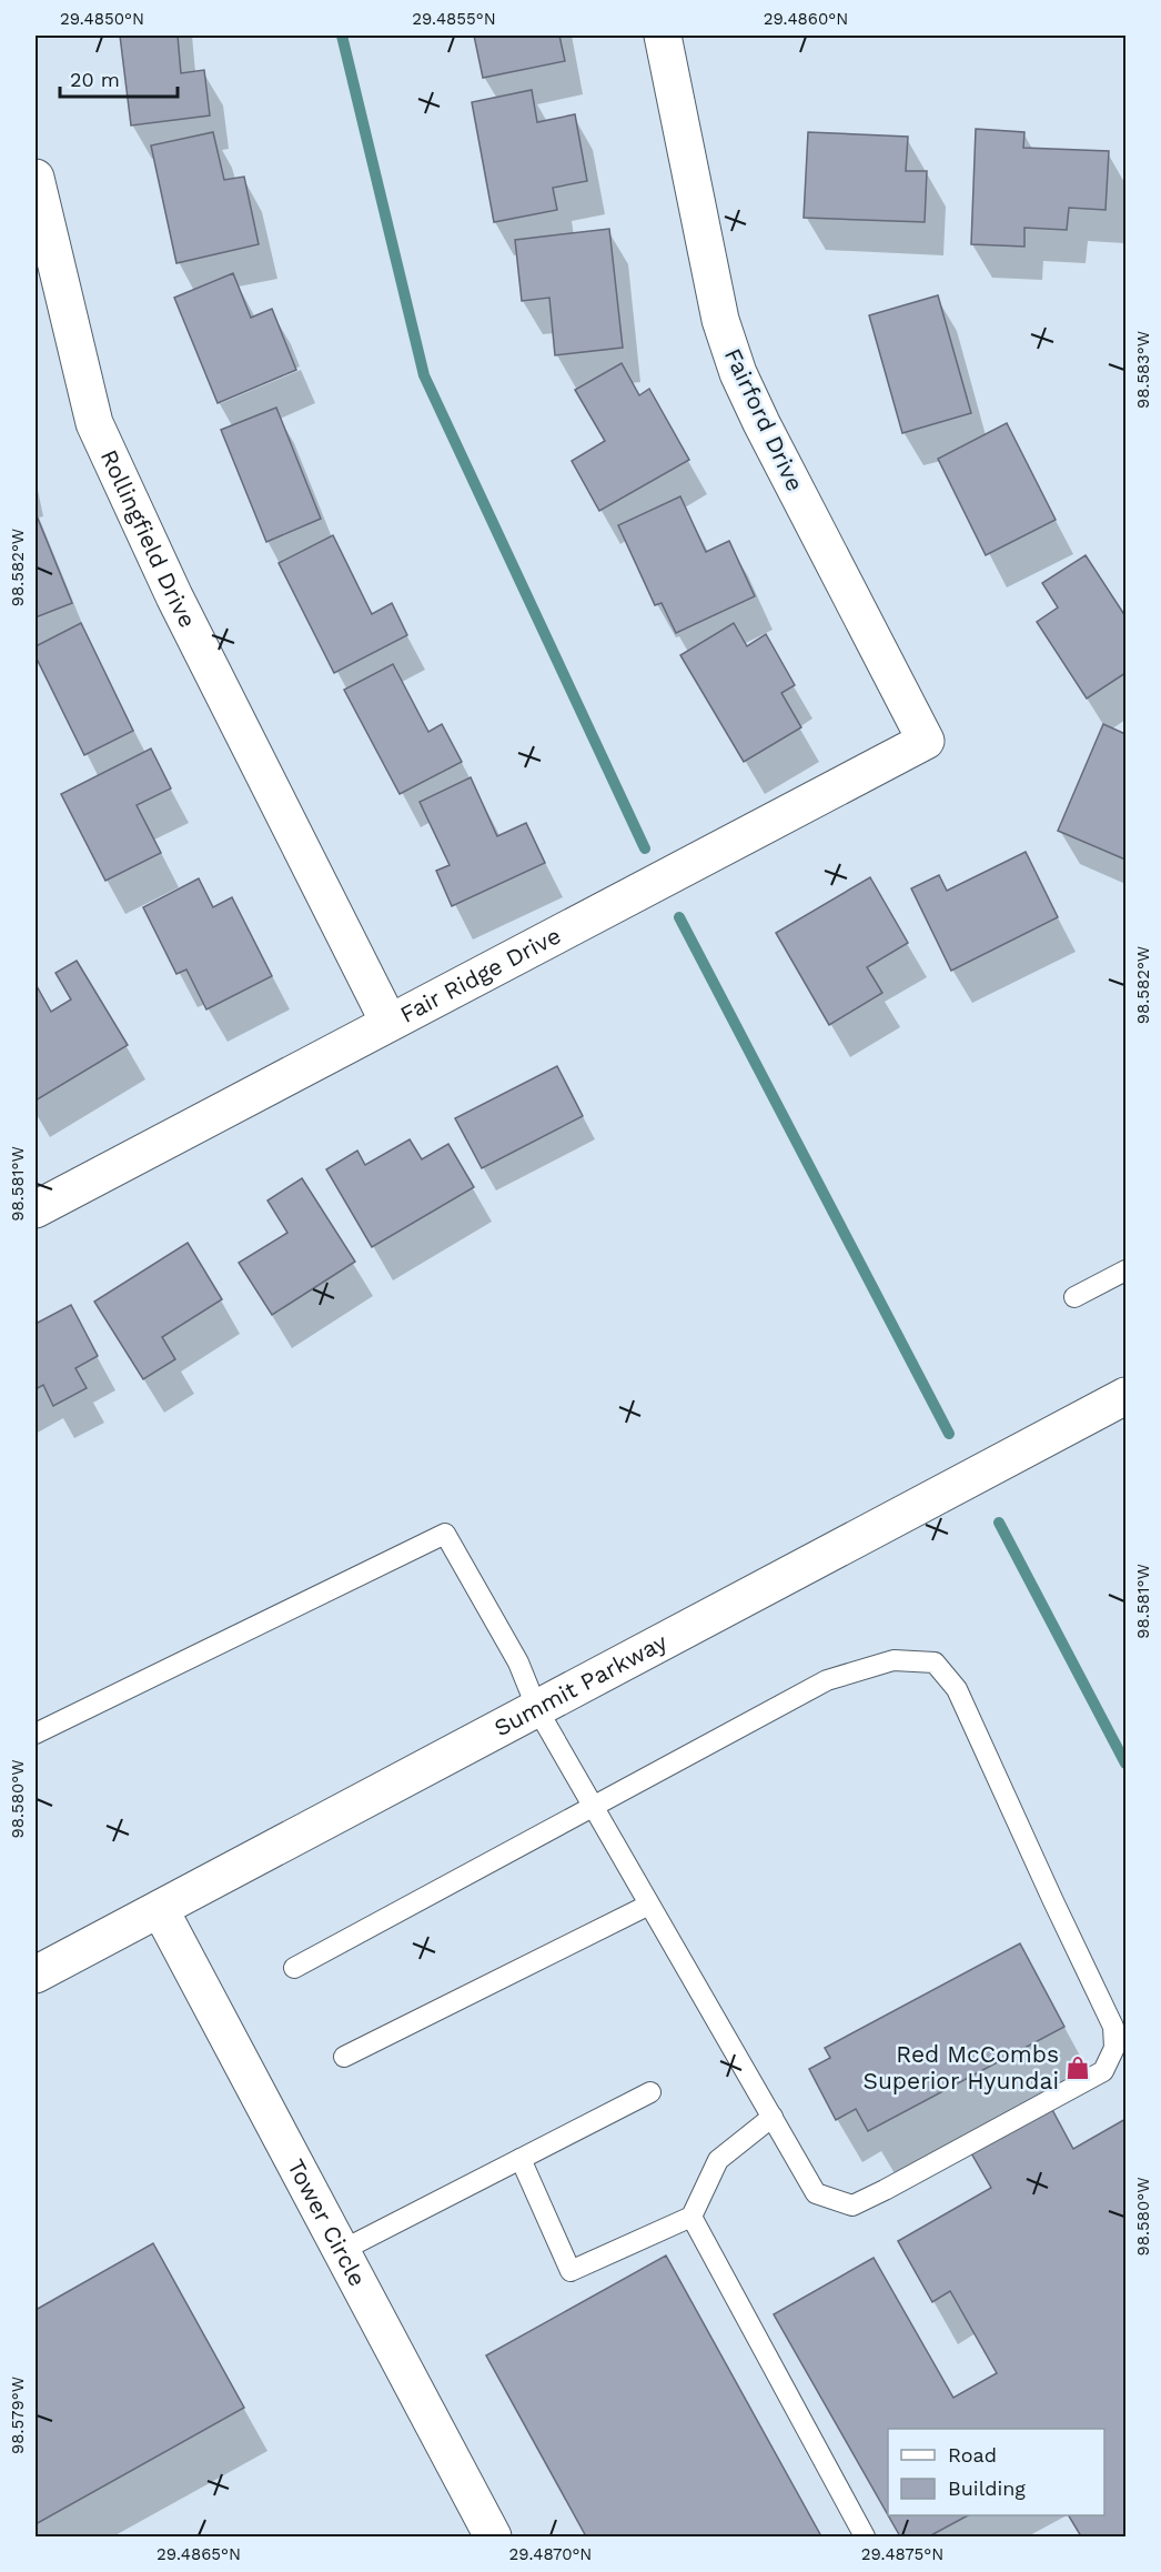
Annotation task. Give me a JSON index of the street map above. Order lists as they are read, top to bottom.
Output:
{
  "streets": {
    "street": [
      "Fairford Drive",
      "Rollingfield Drive",
      "Fair Ridge Drive",
      "Summit Parkway",
      "Tower Circle"
    ]
  },
  "crossings": [
    ["Fairford Drive", "Fair Ridge Drive"],
    ["Rollingfield Drive", "Fair Ridge Drive"],
    ["Summit Parkway", "Tower Circle"]
  ],
  "places": {
    "shop": ["Red McCombs Superior Hyundai"]
  },
  "legend": ["Road", "Building"],
  "scale_bar": "20 m",
  "coordinates": [
    "29.4850°N",
    "29.4855°N",
    "29.4860°N",
    "98.583°W",
    "98.582°W",
    "98.581°W",
    "98.580°W",
    "98.579°W",
    "29.4865°N",
    "29.4870°N",
    "29.4875°N"
  ]
}
